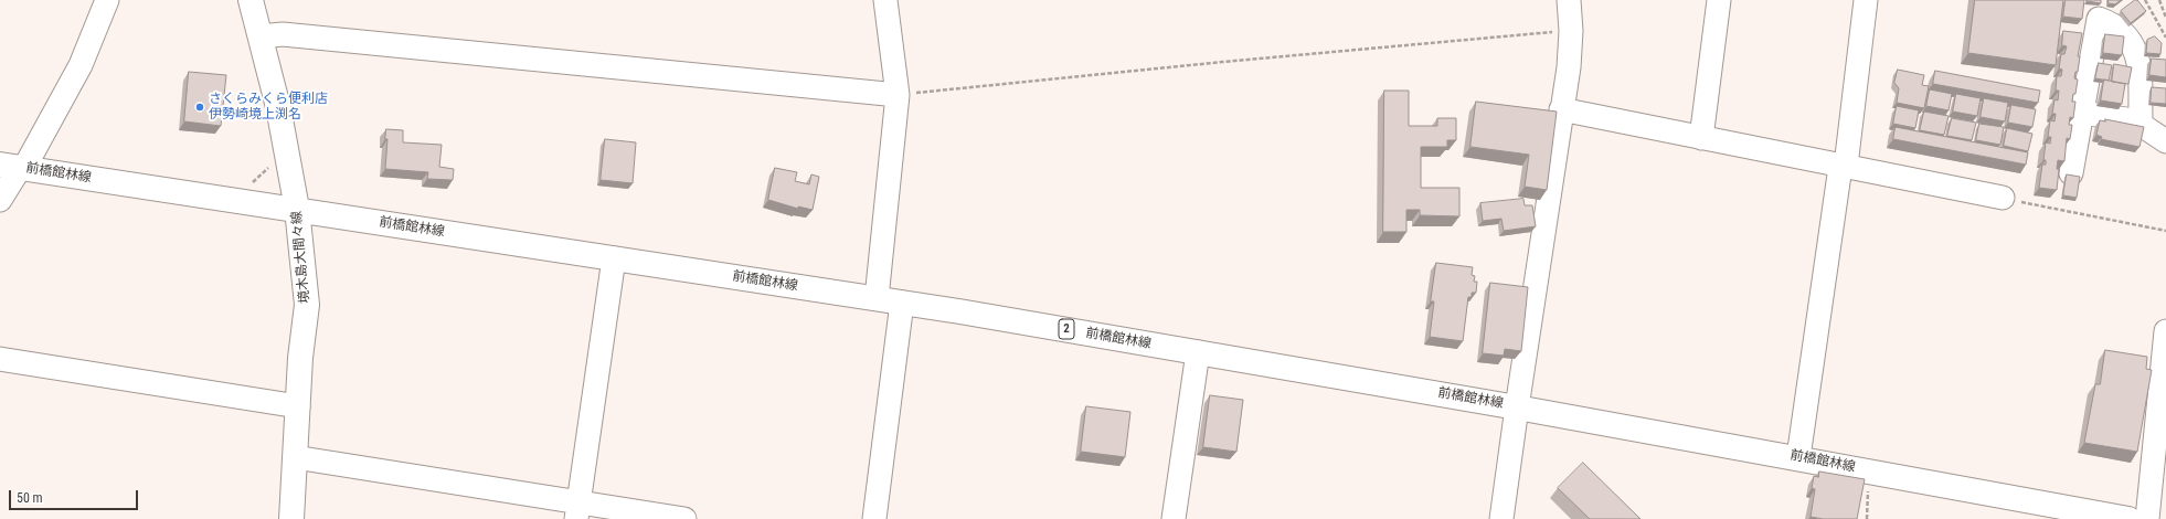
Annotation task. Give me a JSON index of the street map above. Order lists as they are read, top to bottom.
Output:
{
  "streets": {
    "main road": ["前橋館林線", "境木島大間々線", "2"]
  },
  "crossings": [
    ["前橋館林線", "境木島大間々線"]
  ],
  "places": ["さくらみくら便利店 伊勢崎境上渕名"],
  "scale_bar": "50 m"
}
